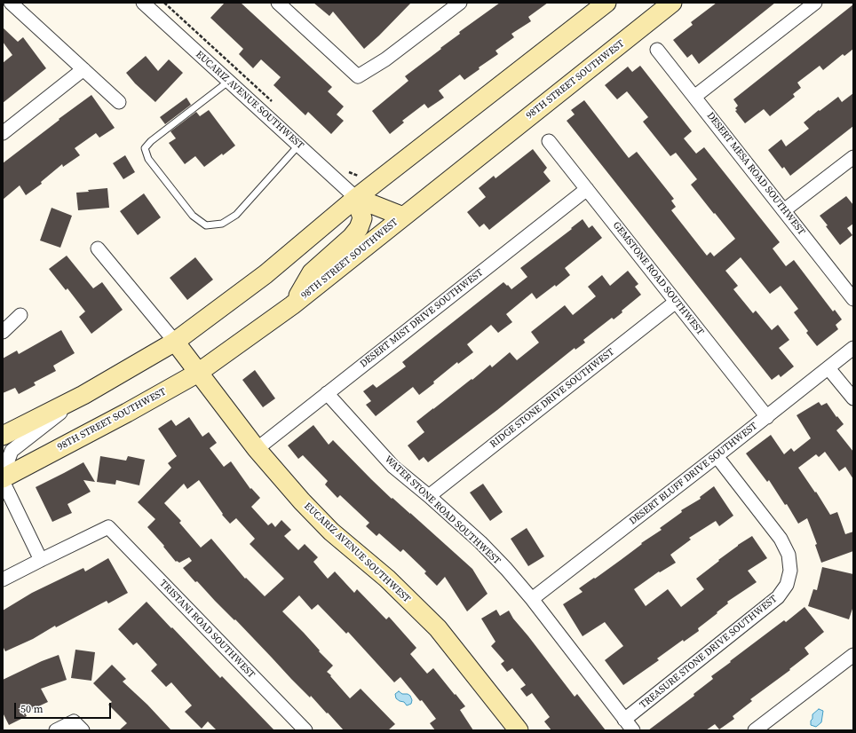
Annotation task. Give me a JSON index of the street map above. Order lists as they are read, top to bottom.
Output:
{
  "streets": {
    "main road": ["98TH STREET SOUTHWEST", "EUCARIZ AVENUE SOUTHWEST"],
    "street": [
      "DESERT MESA ROAD SOUTHWEST",
      "GEMSTONE ROAD SOUTHWEST",
      "DESERT MIST DRIVE SOUTHWEST",
      "RIDGE STONE DRIVE SOUTHWEST",
      "DESERT BLUFF DRIVE SOUTHWEST",
      "WATER STONE ROAD SOUTHWEST",
      "TRISTANI ROAD SOUTHWEST",
      "TREASURE STONE DRIVE SOUTHWEST"
    ]
  },
  "crossings": [
    ["98TH STREET SOUTHWEST", "EUCARIZ AVENUE SOUTHWEST"],
    ["EUCARIZ AVENUE SOUTHWEST", "DESERT MIST DRIVE SOUTHWEST"],
    ["GEMSTONE ROAD SOUTHWEST", "DESERT MIST DRIVE SOUTHWEST"],
    ["GEMSTONE ROAD SOUTHWEST", "RIDGE STONE DRIVE SOUTHWEST"],
    ["GEMSTONE ROAD SOUTHWEST", "DESERT BLUFF DRIVE SOUTHWEST"],
    ["DESERT MIST DRIVE SOUTHWEST", "WATER STONE ROAD SOUTHWEST"],
    ["RIDGE STONE DRIVE SOUTHWEST", "WATER STONE ROAD SOUTHWEST"],
    ["DESERT BLUFF DRIVE SOUTHWEST", "WATER STONE ROAD SOUTHWEST"],
    ["DESERT BLUFF DRIVE SOUTHWEST", "TREASURE STONE DRIVE SOUTHWEST"],
    ["WATER STONE ROAD SOUTHWEST", "TREASURE STONE DRIVE SOUTHWEST"]
  ],
  "scale_bar": "50 m"
}
